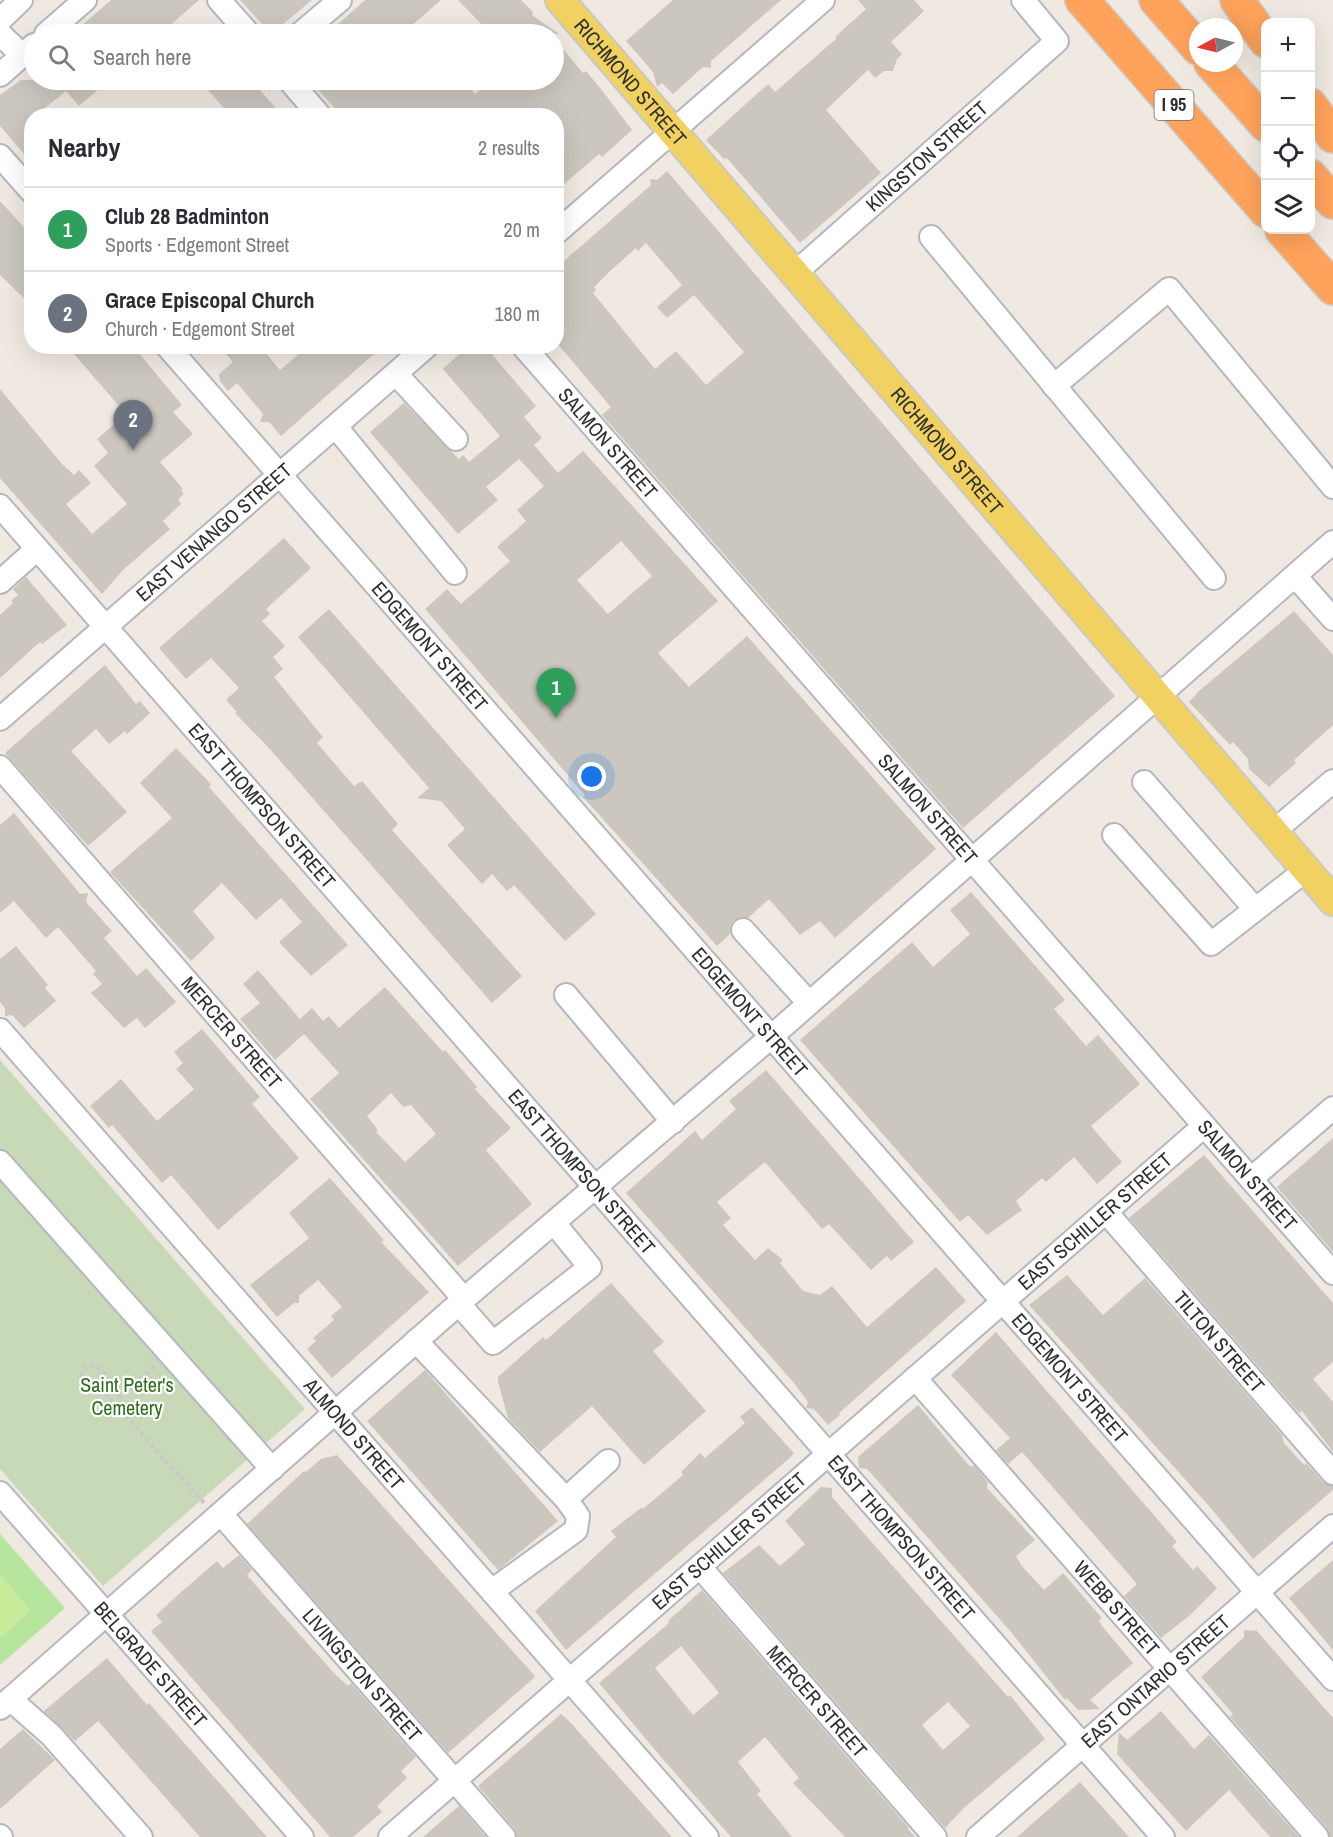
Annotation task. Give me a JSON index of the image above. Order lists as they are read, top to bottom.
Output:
{
  "streets": {
    "highway": ["I 95"],
    "main road": ["RICHMOND STREET"],
    "street": [
      "KINGSTON STREET",
      "SALMON STREET",
      "EAST VENANGO STREET",
      "EDGEMONT STREET",
      "EAST THOMPSON STREET",
      "MERCER STREET",
      "EAST SCHILLER STREET",
      "TILTON STREET",
      "ALMOND STREET",
      "WEBB STREET",
      "BELGRADE STREET",
      "LIVINGSTON STREET",
      "EAST ONTARIO STREET"
    ]
  },
  "crossings": [
    ["RICHMOND STREET", "KINGSTON STREET"],
    ["SALMON STREET", "EAST SCHILLER STREET"],
    ["EAST VENANGO STREET", "EDGEMONT STREET"],
    ["EAST VENANGO STREET", "EAST THOMPSON STREET"],
    ["EDGEMONT STREET", "EAST SCHILLER STREET"],
    ["EDGEMONT STREET", "EAST ONTARIO STREET"],
    ["EAST THOMPSON STREET", "EAST SCHILLER STREET"],
    ["EAST THOMPSON STREET", "EAST ONTARIO STREET"],
    ["MERCER STREET", "EAST SCHILLER STREET"],
    ["EAST SCHILLER STREET", "TILTON STREET"],
    ["EAST SCHILLER STREET", "ALMOND STREET"],
    ["EAST SCHILLER STREET", "WEBB STREET"],
    ["EAST SCHILLER STREET", "LIVINGSTON STREET"],
    ["WEBB STREET", "EAST ONTARIO STREET"]
  ],
  "parks": ["Saint Peter's Cemetery"],
  "north": "left",
  "page": {
    "map_buttons": ["+", "−"],
    "search": "Search here",
    "heading": ["Nearby", "2 results"],
    "list": [
      {
        "mark": "1",
        "name": "Club 28 Badminton",
        "note": "Sports · Edgemont Street",
        "value": "20 m"
      },
      {
        "mark": "2",
        "name": "Grace Episcopal Church",
        "note": "Church · Edgemont Street",
        "value": "180 m"
      }
    ],
    "pins": ["2", "1"]
  }
}
